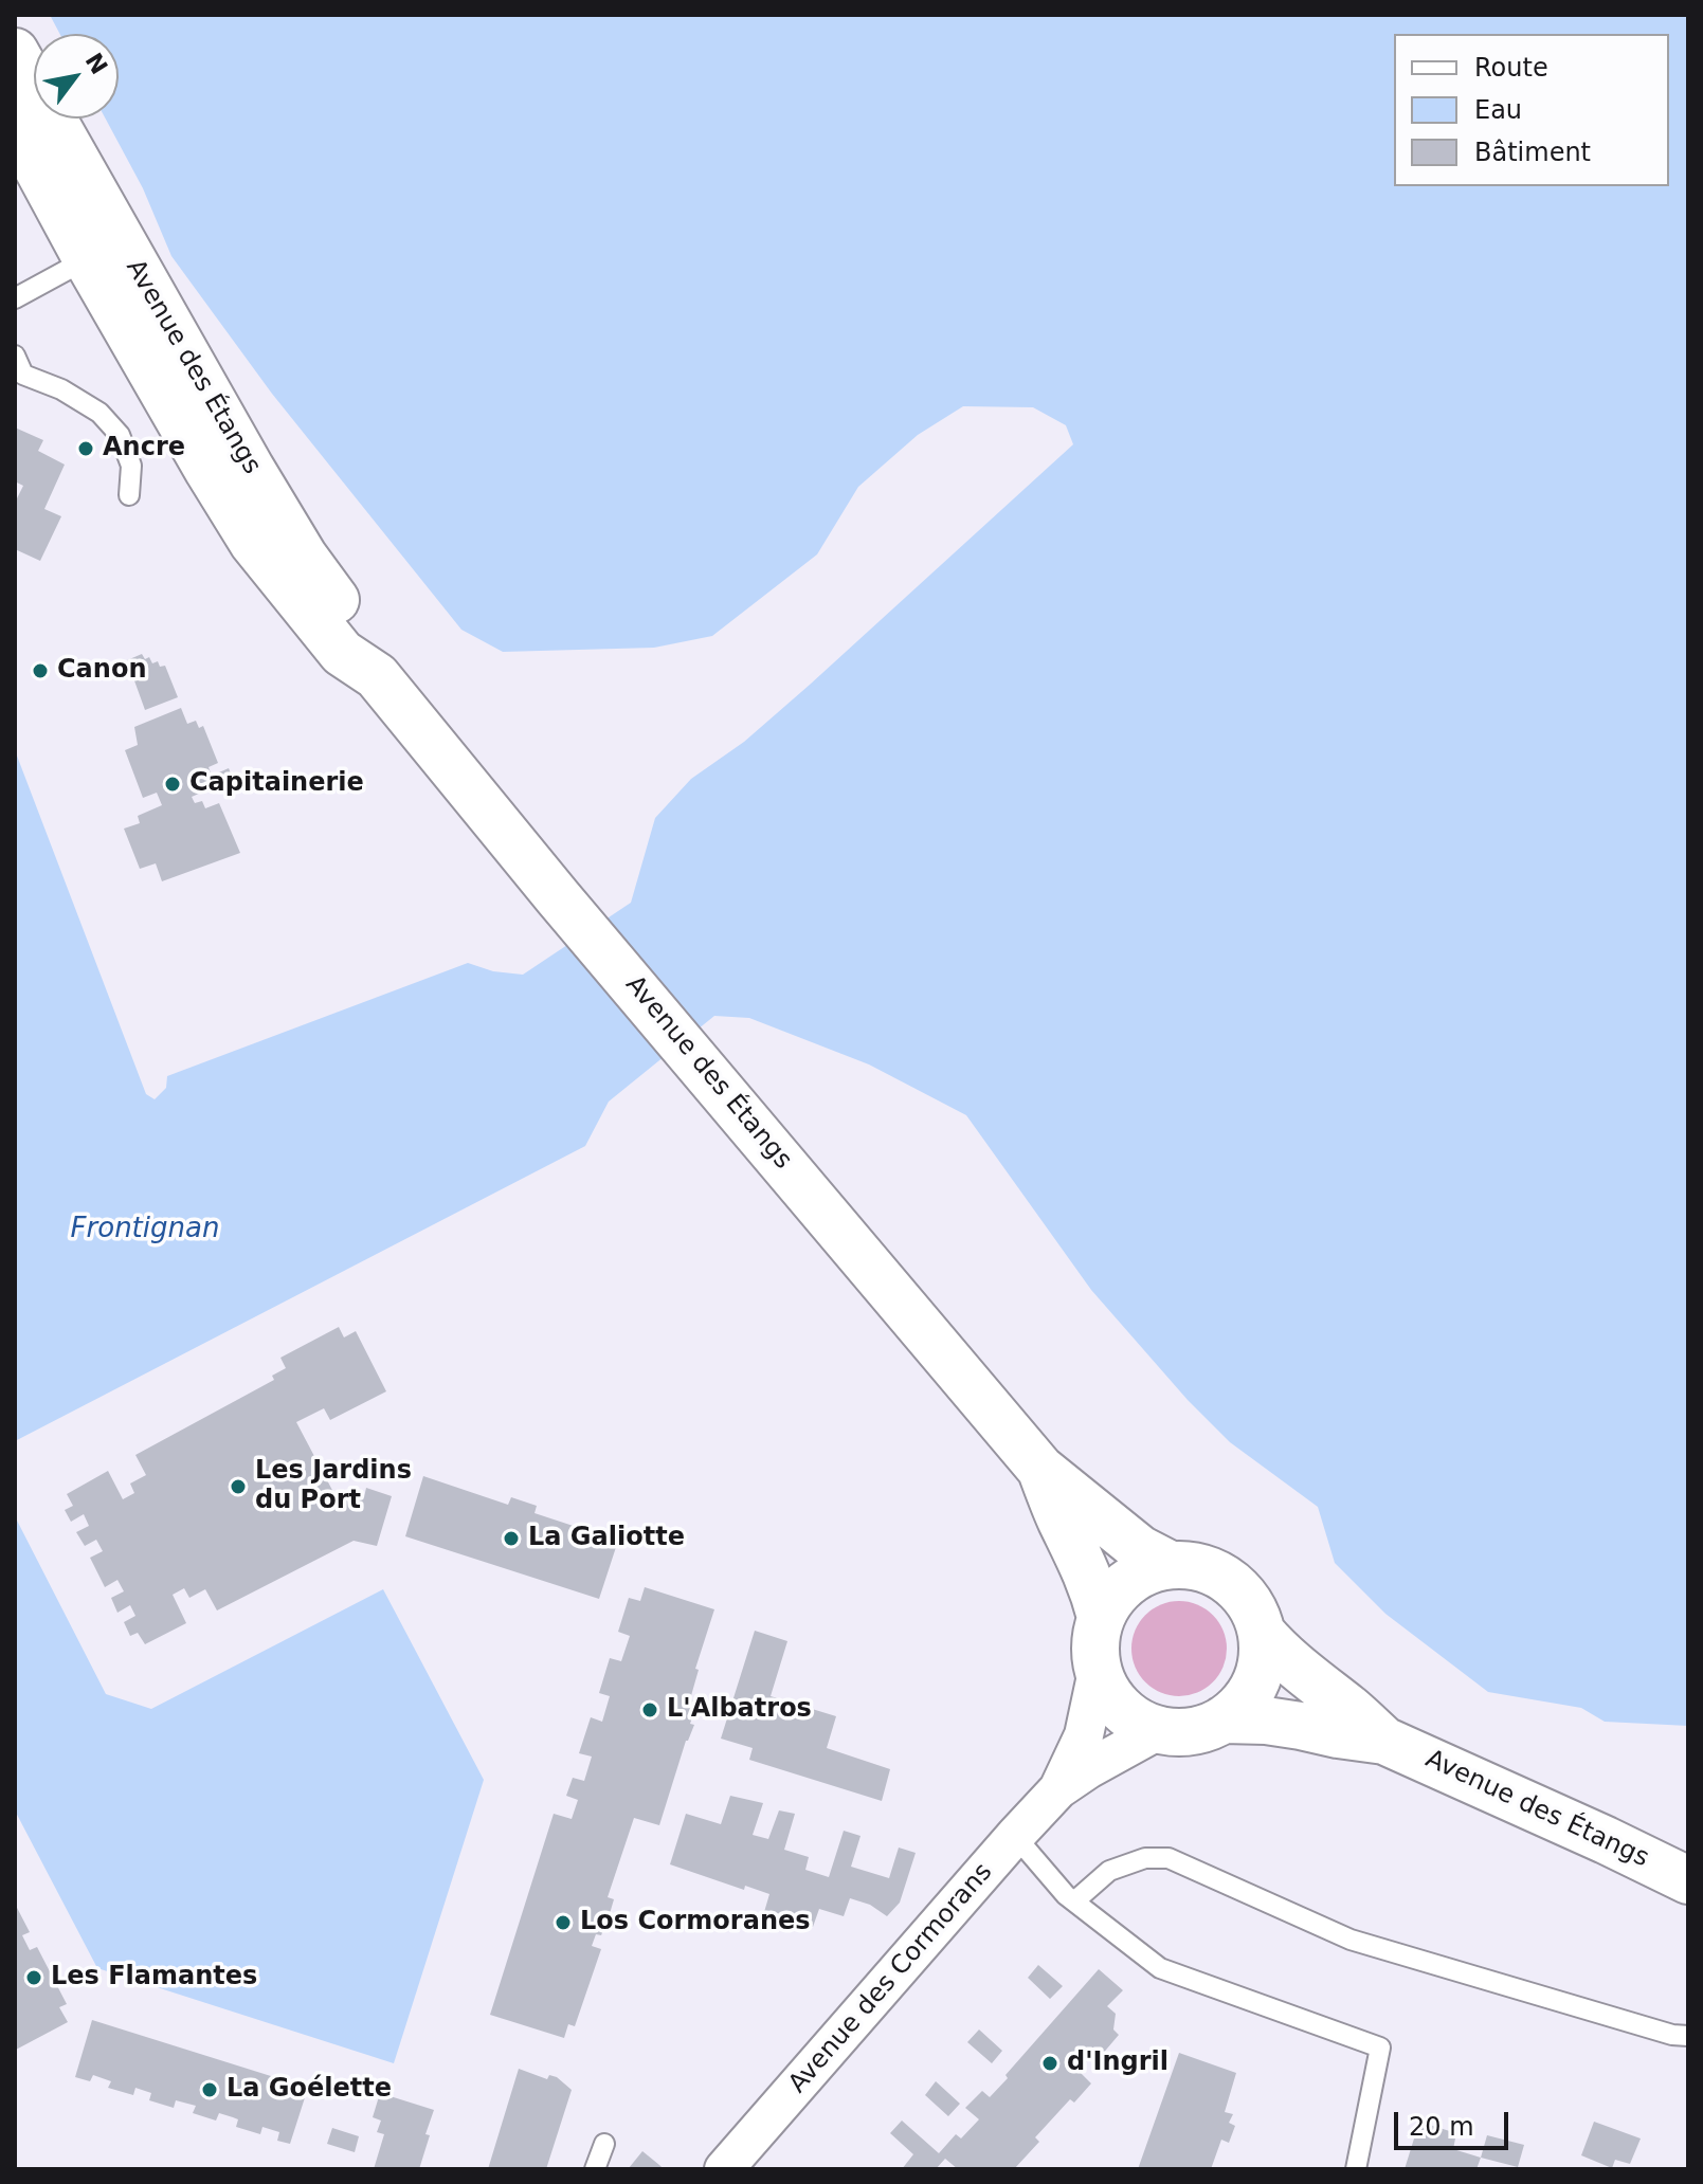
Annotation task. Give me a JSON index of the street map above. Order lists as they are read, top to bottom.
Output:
{
  "streets": {
    "street": ["Avenue des Étangs", "Avenue des Cormorans"]
  },
  "crossings": [
    ["Avenue des Étangs", "Avenue des Cormorans"]
  ],
  "water": ["Frontignan"],
  "places": [
    "Ancre",
    "Canon",
    "Capitainerie",
    "Les Jardins du Port",
    "La Galiotte",
    "L'Albatros",
    "Los Cormoranes",
    "Les Flamantes",
    "d'Ingril",
    "La Goélette"
  ],
  "legend": ["Route", "Eau", "Bâtiment"],
  "scale_bar": "20 m",
  "north": "top right"
}
